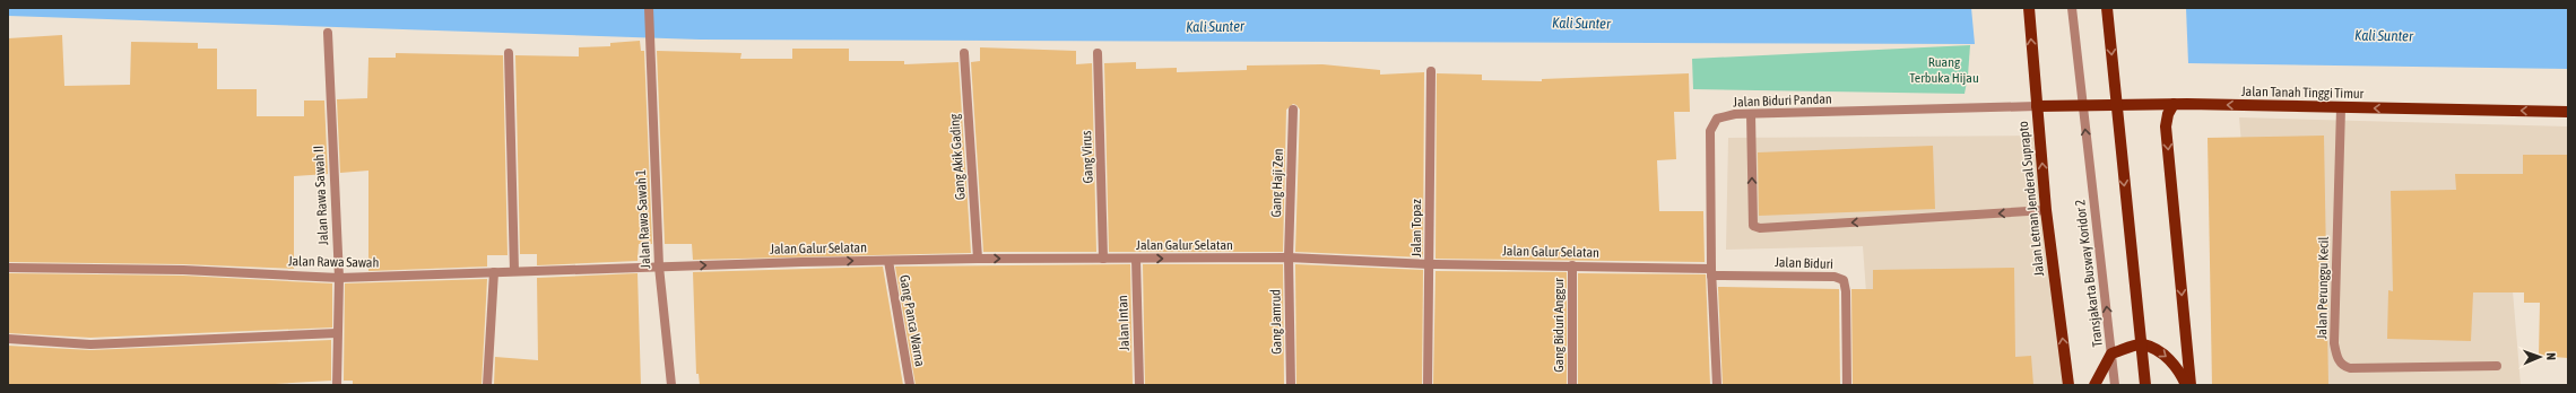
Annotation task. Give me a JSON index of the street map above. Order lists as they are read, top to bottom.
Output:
{
  "streets": {
    "main road": ["Jalan Tanah Tinggi Timur", "Jalan Letnan Jenderal Suprapto"],
    "street": [
      "Jalan Biduri Pandan",
      "Gang Akik Gading",
      "Gang Virus",
      "Gang Haji Zen",
      "Jalan Rawa Sawah II",
      "Jalan Rawa Sawah 1",
      "Jalan Topaz",
      "Jalan Galur Selatan",
      "Jalan Rawa Sawah",
      "Jalan Biduri",
      "Transjakarta Busway Koridor 2",
      "Jalan Perunggu Kecil",
      "Gang Panca Warna",
      "Gang Jamrud",
      "Jalan Intan",
      "Gang Biduri Anggur"
    ]
  },
  "crossings": [
    ["Jalan Tanah Tinggi Timur", "Jalan Biduri Pandan"],
    ["Jalan Tanah Tinggi Timur", "Jalan Letnan Jenderal Suprapto"],
    ["Jalan Tanah Tinggi Timur", "Transjakarta Busway Koridor 2"],
    ["Jalan Tanah Tinggi Timur", "Jalan Perunggu Kecil"],
    ["Jalan Biduri Pandan", "Jalan Letnan Jenderal Suprapto"],
    ["Jalan Biduri Pandan", "Jalan Galur Selatan"],
    ["Jalan Biduri Pandan", "Jalan Biduri"],
    ["Gang Akik Gading", "Jalan Galur Selatan"],
    ["Gang Virus", "Jalan Galur Selatan"],
    ["Gang Haji Zen", "Jalan Galur Selatan"],
    ["Gang Haji Zen", "Gang Jamrud"],
    ["Jalan Rawa Sawah II", "Jalan Rawa Sawah"],
    ["Jalan Rawa Sawah 1", "Jalan Galur Selatan"],
    ["Jalan Rawa Sawah 1", "Jalan Rawa Sawah"],
    ["Jalan Topaz", "Jalan Galur Selatan"],
    ["Jalan Galur Selatan", "Jalan Rawa Sawah"],
    ["Jalan Galur Selatan", "Jalan Biduri"],
    ["Jalan Galur Selatan", "Gang Panca Warna"],
    ["Jalan Galur Selatan", "Gang Jamrud"],
    ["Jalan Galur Selatan", "Jalan Intan"],
    ["Jalan Galur Selatan", "Gang Biduri Anggur"]
  ],
  "one_way": ["Jalan Tanah Tinggi Timur", "Jalan Galur Selatan", "Transjakarta Busway Koridor 2"],
  "water": ["Kali Sunter"],
  "parks": ["Ruang Terbuka Hijau"],
  "north": "right"
}
